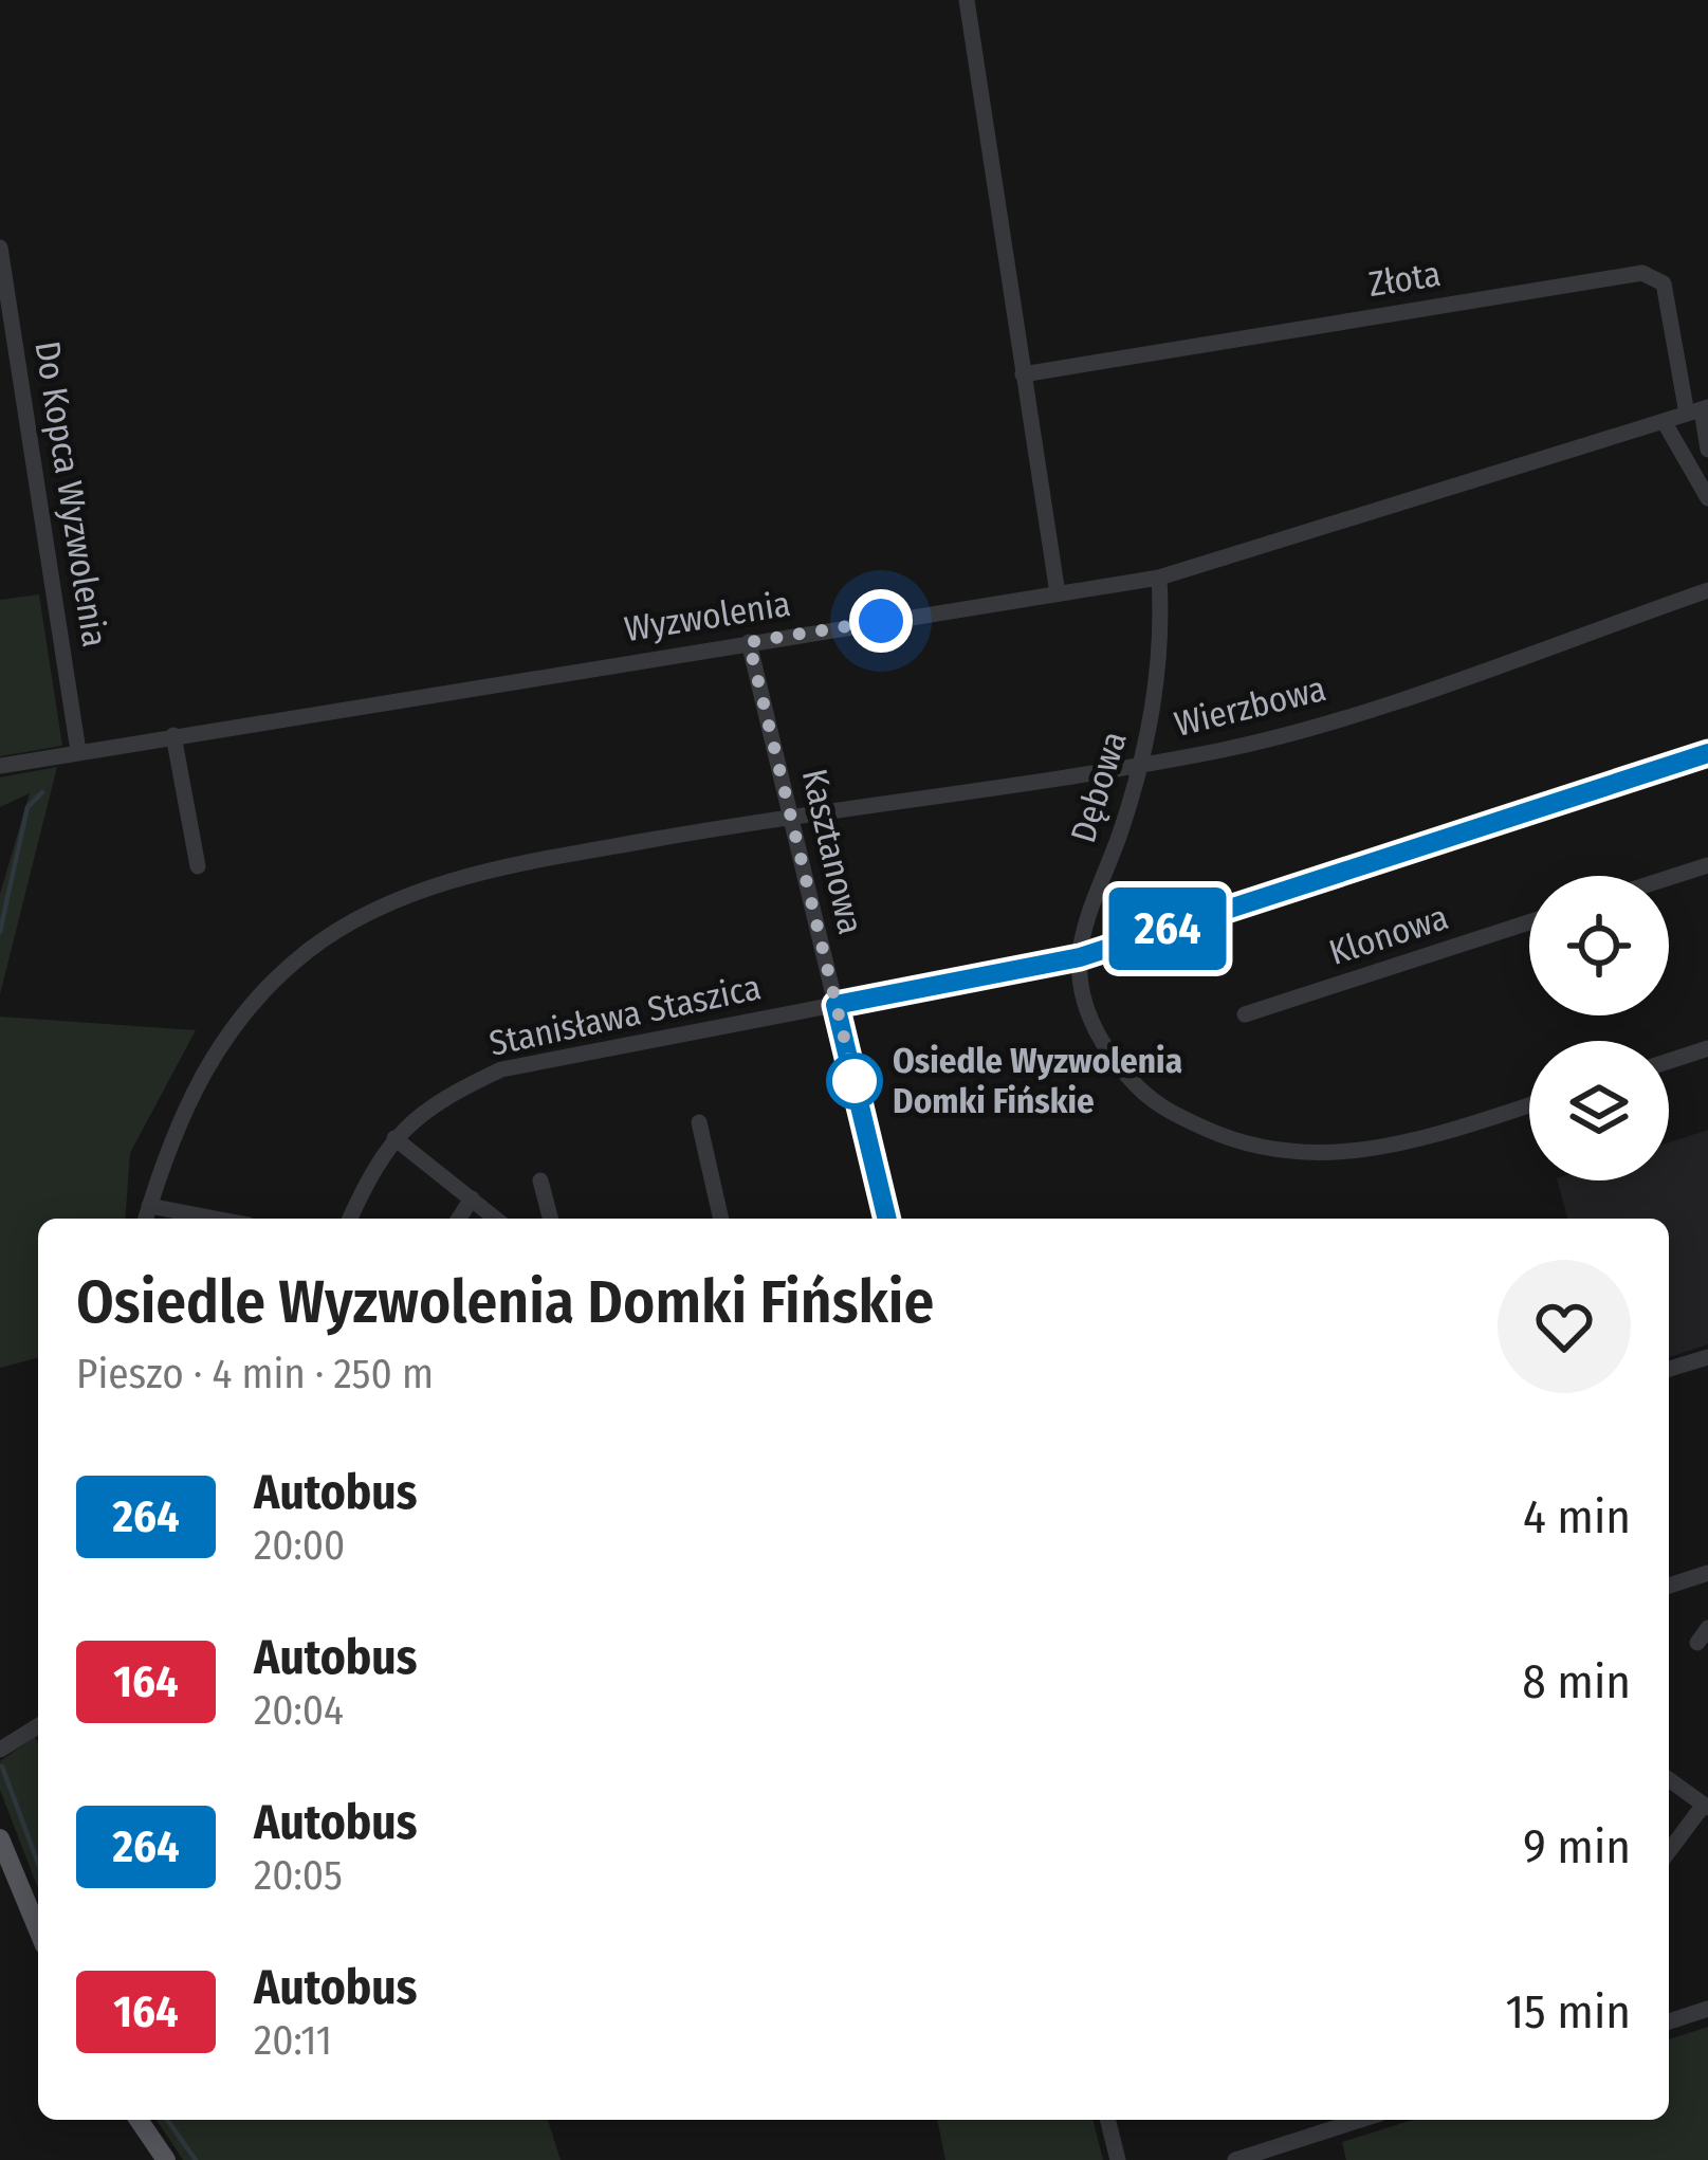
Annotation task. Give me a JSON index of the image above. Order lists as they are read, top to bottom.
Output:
{
  "streets": {
    "street": [
      "Złota",
      "Do Kopca Wyzwolenia",
      "Wyzwolenia",
      "Wierzbowa",
      "Dębowa",
      "Kasztanowa",
      "Klonowa",
      "Stanisława Staszica"
    ]
  },
  "crossings": [
    ["Złota", "Wyzwolenia"],
    ["Do Kopca Wyzwolenia", "Wyzwolenia"],
    ["Wyzwolenia", "Dębowa"],
    ["Wyzwolenia", "Kasztanowa"],
    ["Wierzbowa", "Dębowa"],
    ["Wierzbowa", "Kasztanowa"],
    ["Dębowa", "Stanisława Staszica"],
    ["Kasztanowa", "Stanisława Staszica"]
  ],
  "places": ["Osiedle Wyzwolenia Domki Fińskie"],
  "lines": ["bus line 264"],
  "page": {
    "on_map": "264",
    "heading": ["Osiedle Wyzwolenia Domki Fińskie", "Pieszo · 4 min · 250 m"],
    "list": [
      {
        "mark": "264",
        "name": "Autobus",
        "note": "20:00",
        "value": "4 min"
      },
      {
        "mark": "164",
        "name": "Autobus",
        "note": "20:04",
        "value": "8 min"
      },
      {
        "mark": "264",
        "name": "Autobus",
        "note": "20:05",
        "value": "9 min"
      },
      {
        "mark": "164",
        "name": "Autobus",
        "note": "20:11",
        "value": "15 min"
      }
    ]
  }
}
